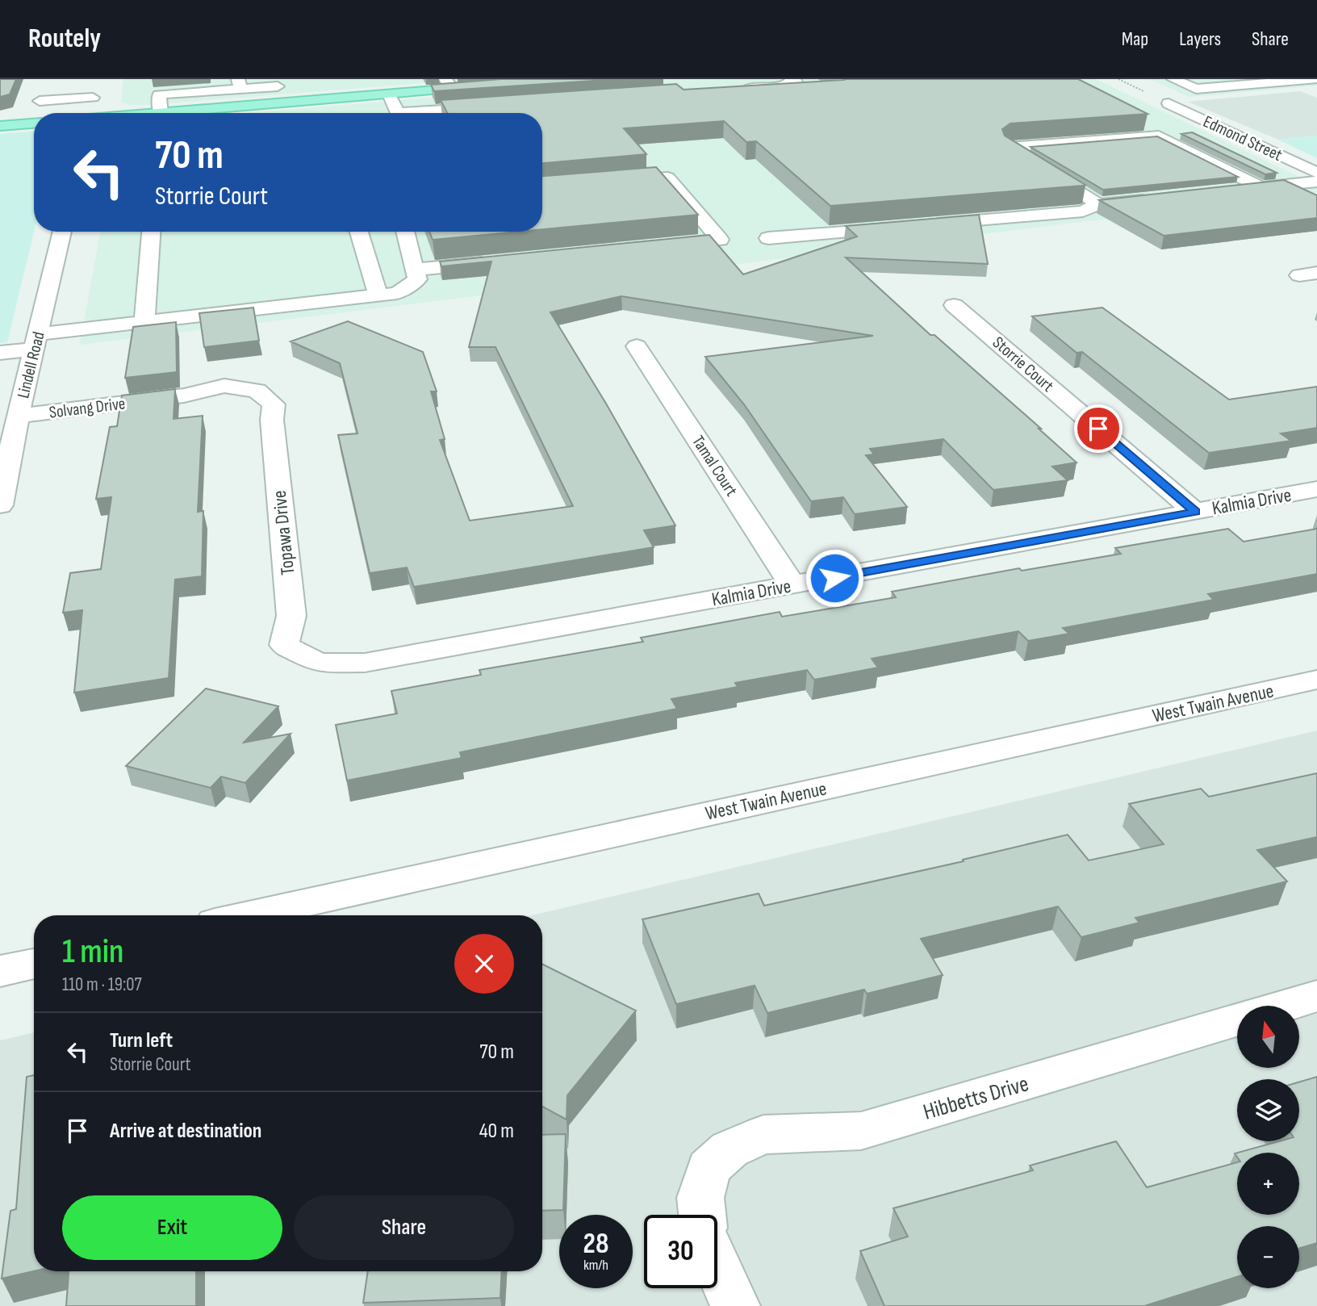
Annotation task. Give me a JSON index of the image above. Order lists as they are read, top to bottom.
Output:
{
  "streets": {
    "street": [
      "Edmond Street",
      "Storrie Court",
      "Lindell Road",
      "Solvang Drive",
      "Tamal Court",
      "Kalmia Drive",
      "Topawa Drive",
      "West Twain Avenue",
      "Hibbetts Drive"
    ]
  },
  "crossings": [
    ["Storrie Court", "Kalmia Drive"],
    ["Lindell Road", "Solvang Drive"],
    ["Solvang Drive", "Topawa Drive"],
    ["Tamal Court", "Kalmia Drive"],
    ["Kalmia Drive", "Topawa Drive"]
  ],
  "north": "top",
  "page": {
    "header": "Routely",
    "nav": ["Map", "Layers", "Share"],
    "turn": ["70 m", "Storrie Court"],
    "heading": ["1 min", "110 m · 19:07"],
    "map_buttons": ["+", "−"],
    "list": [
      {
        "name": "Turn left",
        "note": "Storrie Court",
        "value": "70 m"
      },
      {
        "name": "Arrive at destination",
        "value": "40 m"
      }
    ],
    "buttons": ["Exit", "Share"],
    "speed": "28 km/h",
    "limit": "30"
  }
}
